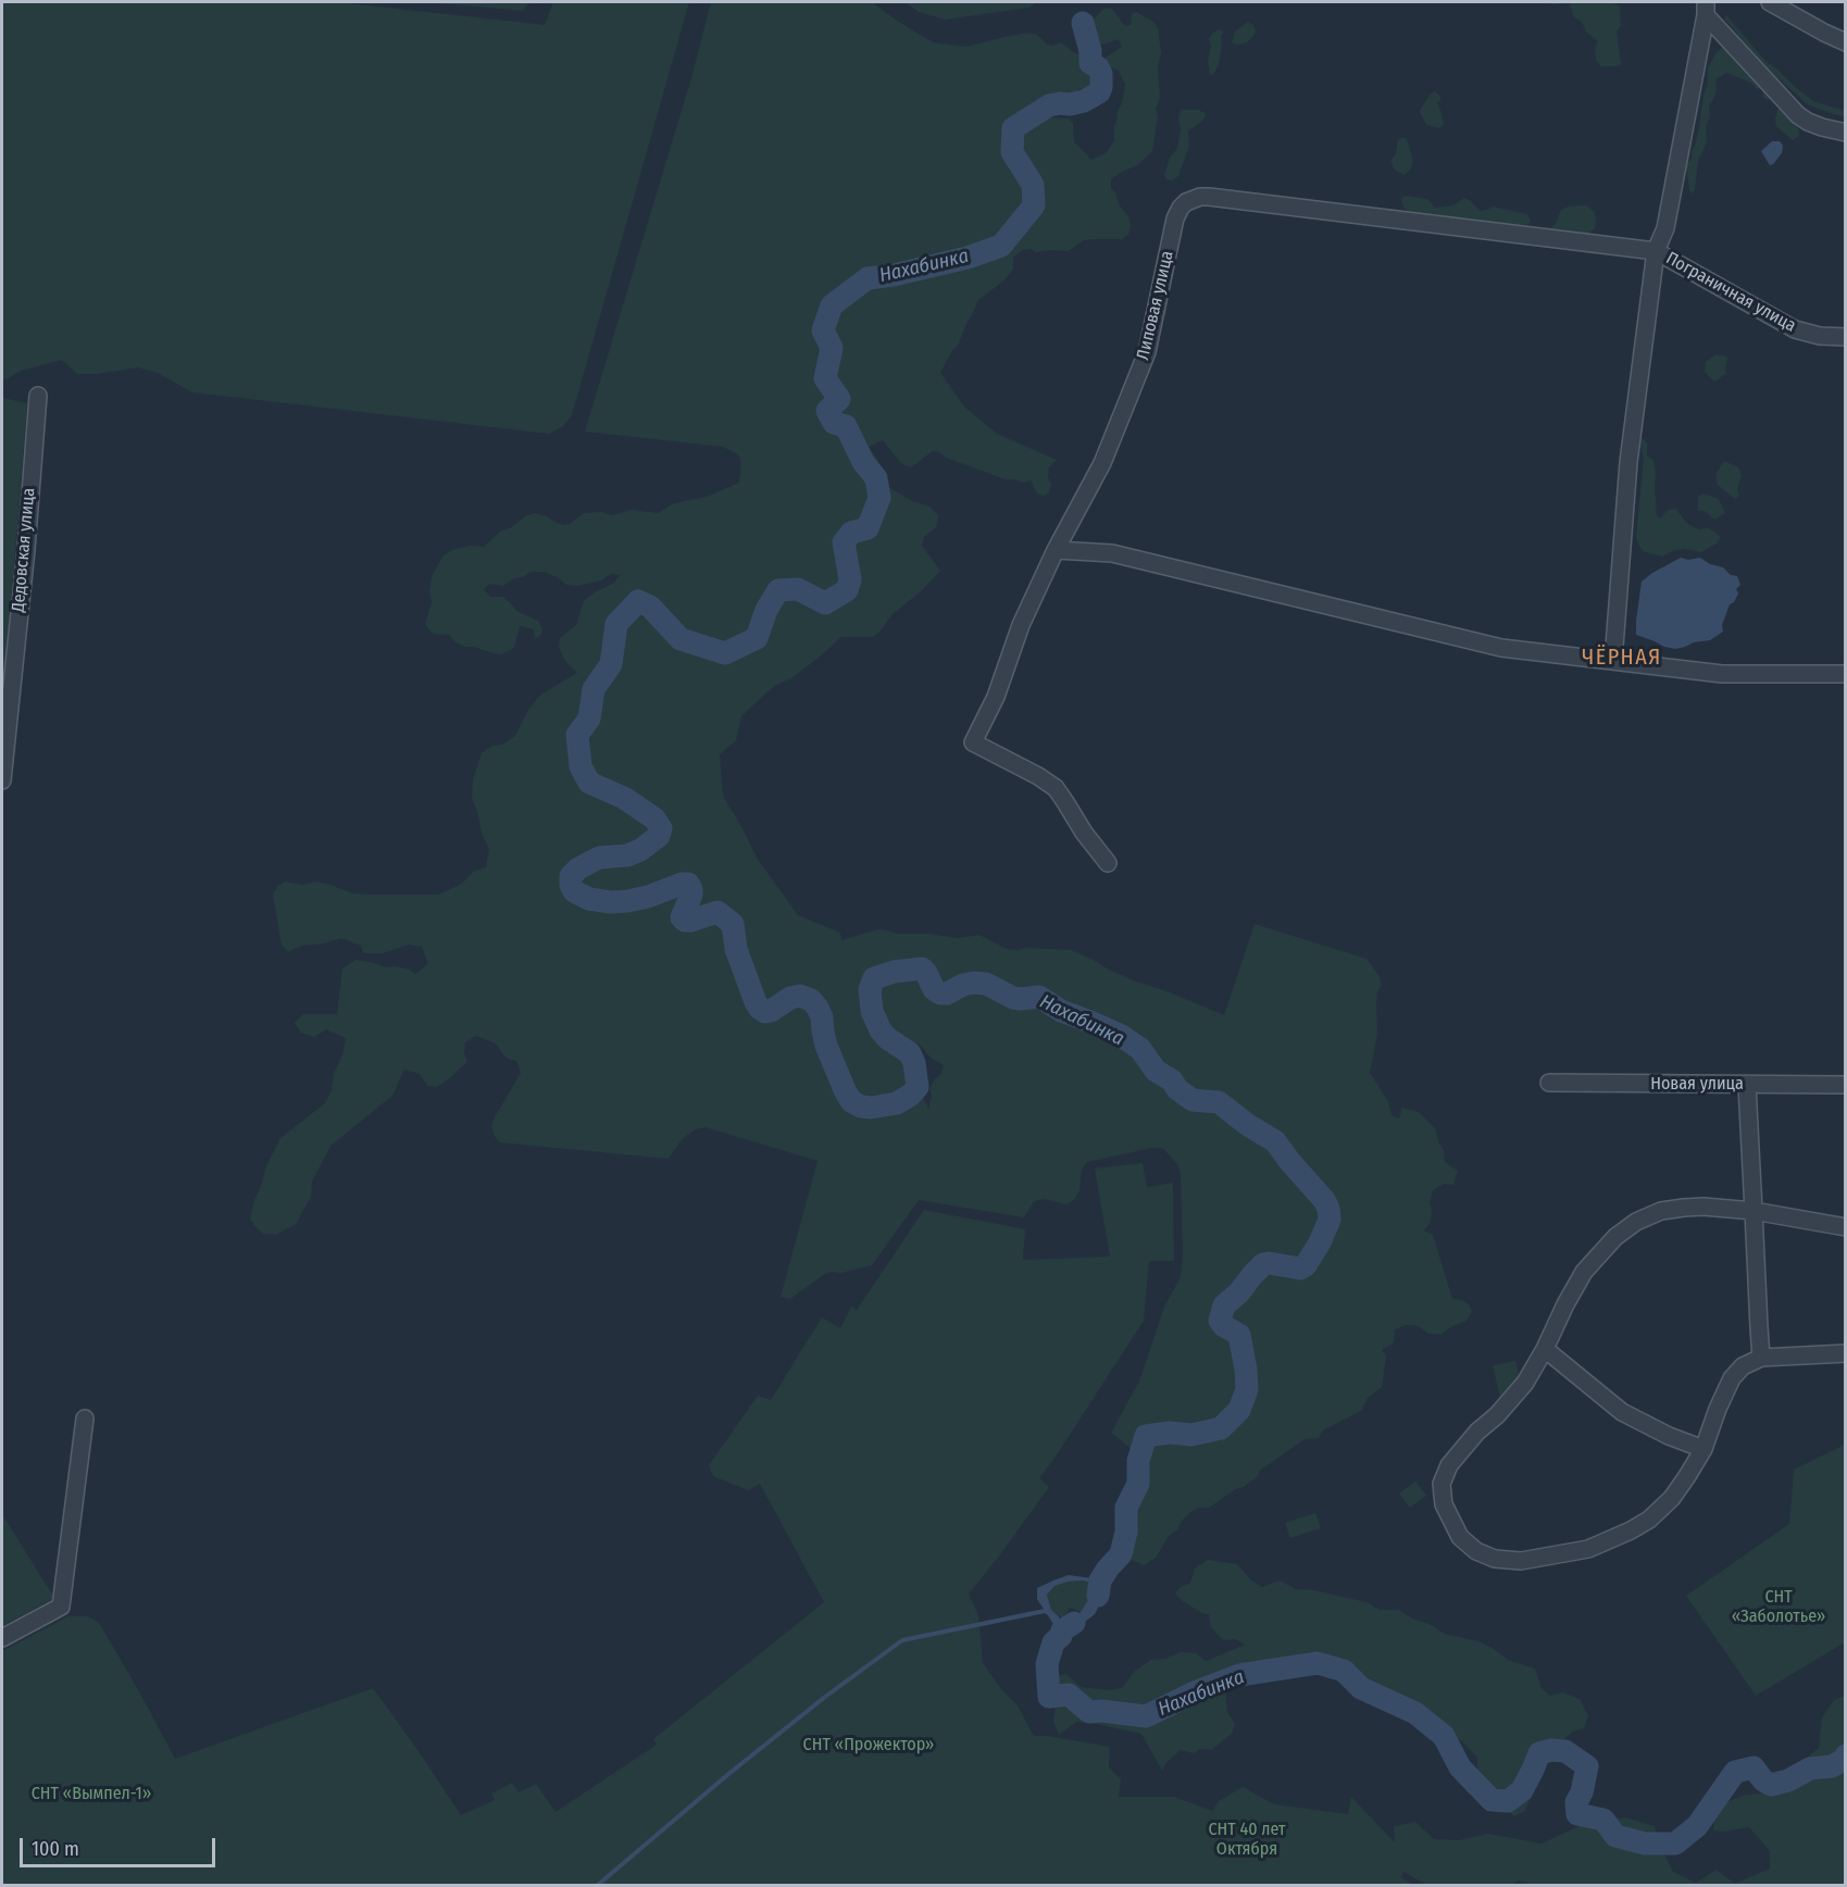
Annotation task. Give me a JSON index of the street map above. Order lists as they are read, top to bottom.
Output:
{
  "streets": {
    "street": [
      "Пограничная улица",
      "Липовая улица",
      "Дедовская улица",
      "Новая улица"
    ]
  },
  "crossings": [
    ["Пограничная улица", "Липовая улица"]
  ],
  "districts": ["ЧЁРНАЯ"],
  "water": ["Нахабинка"],
  "parks": [
    "СНТ «Заболотье»",
    "СНТ «Прожектор»",
    "СНТ «Вымпел-1»",
    "СНТ 40 лет Октября"
  ],
  "scale_bar": "100 m"
}
